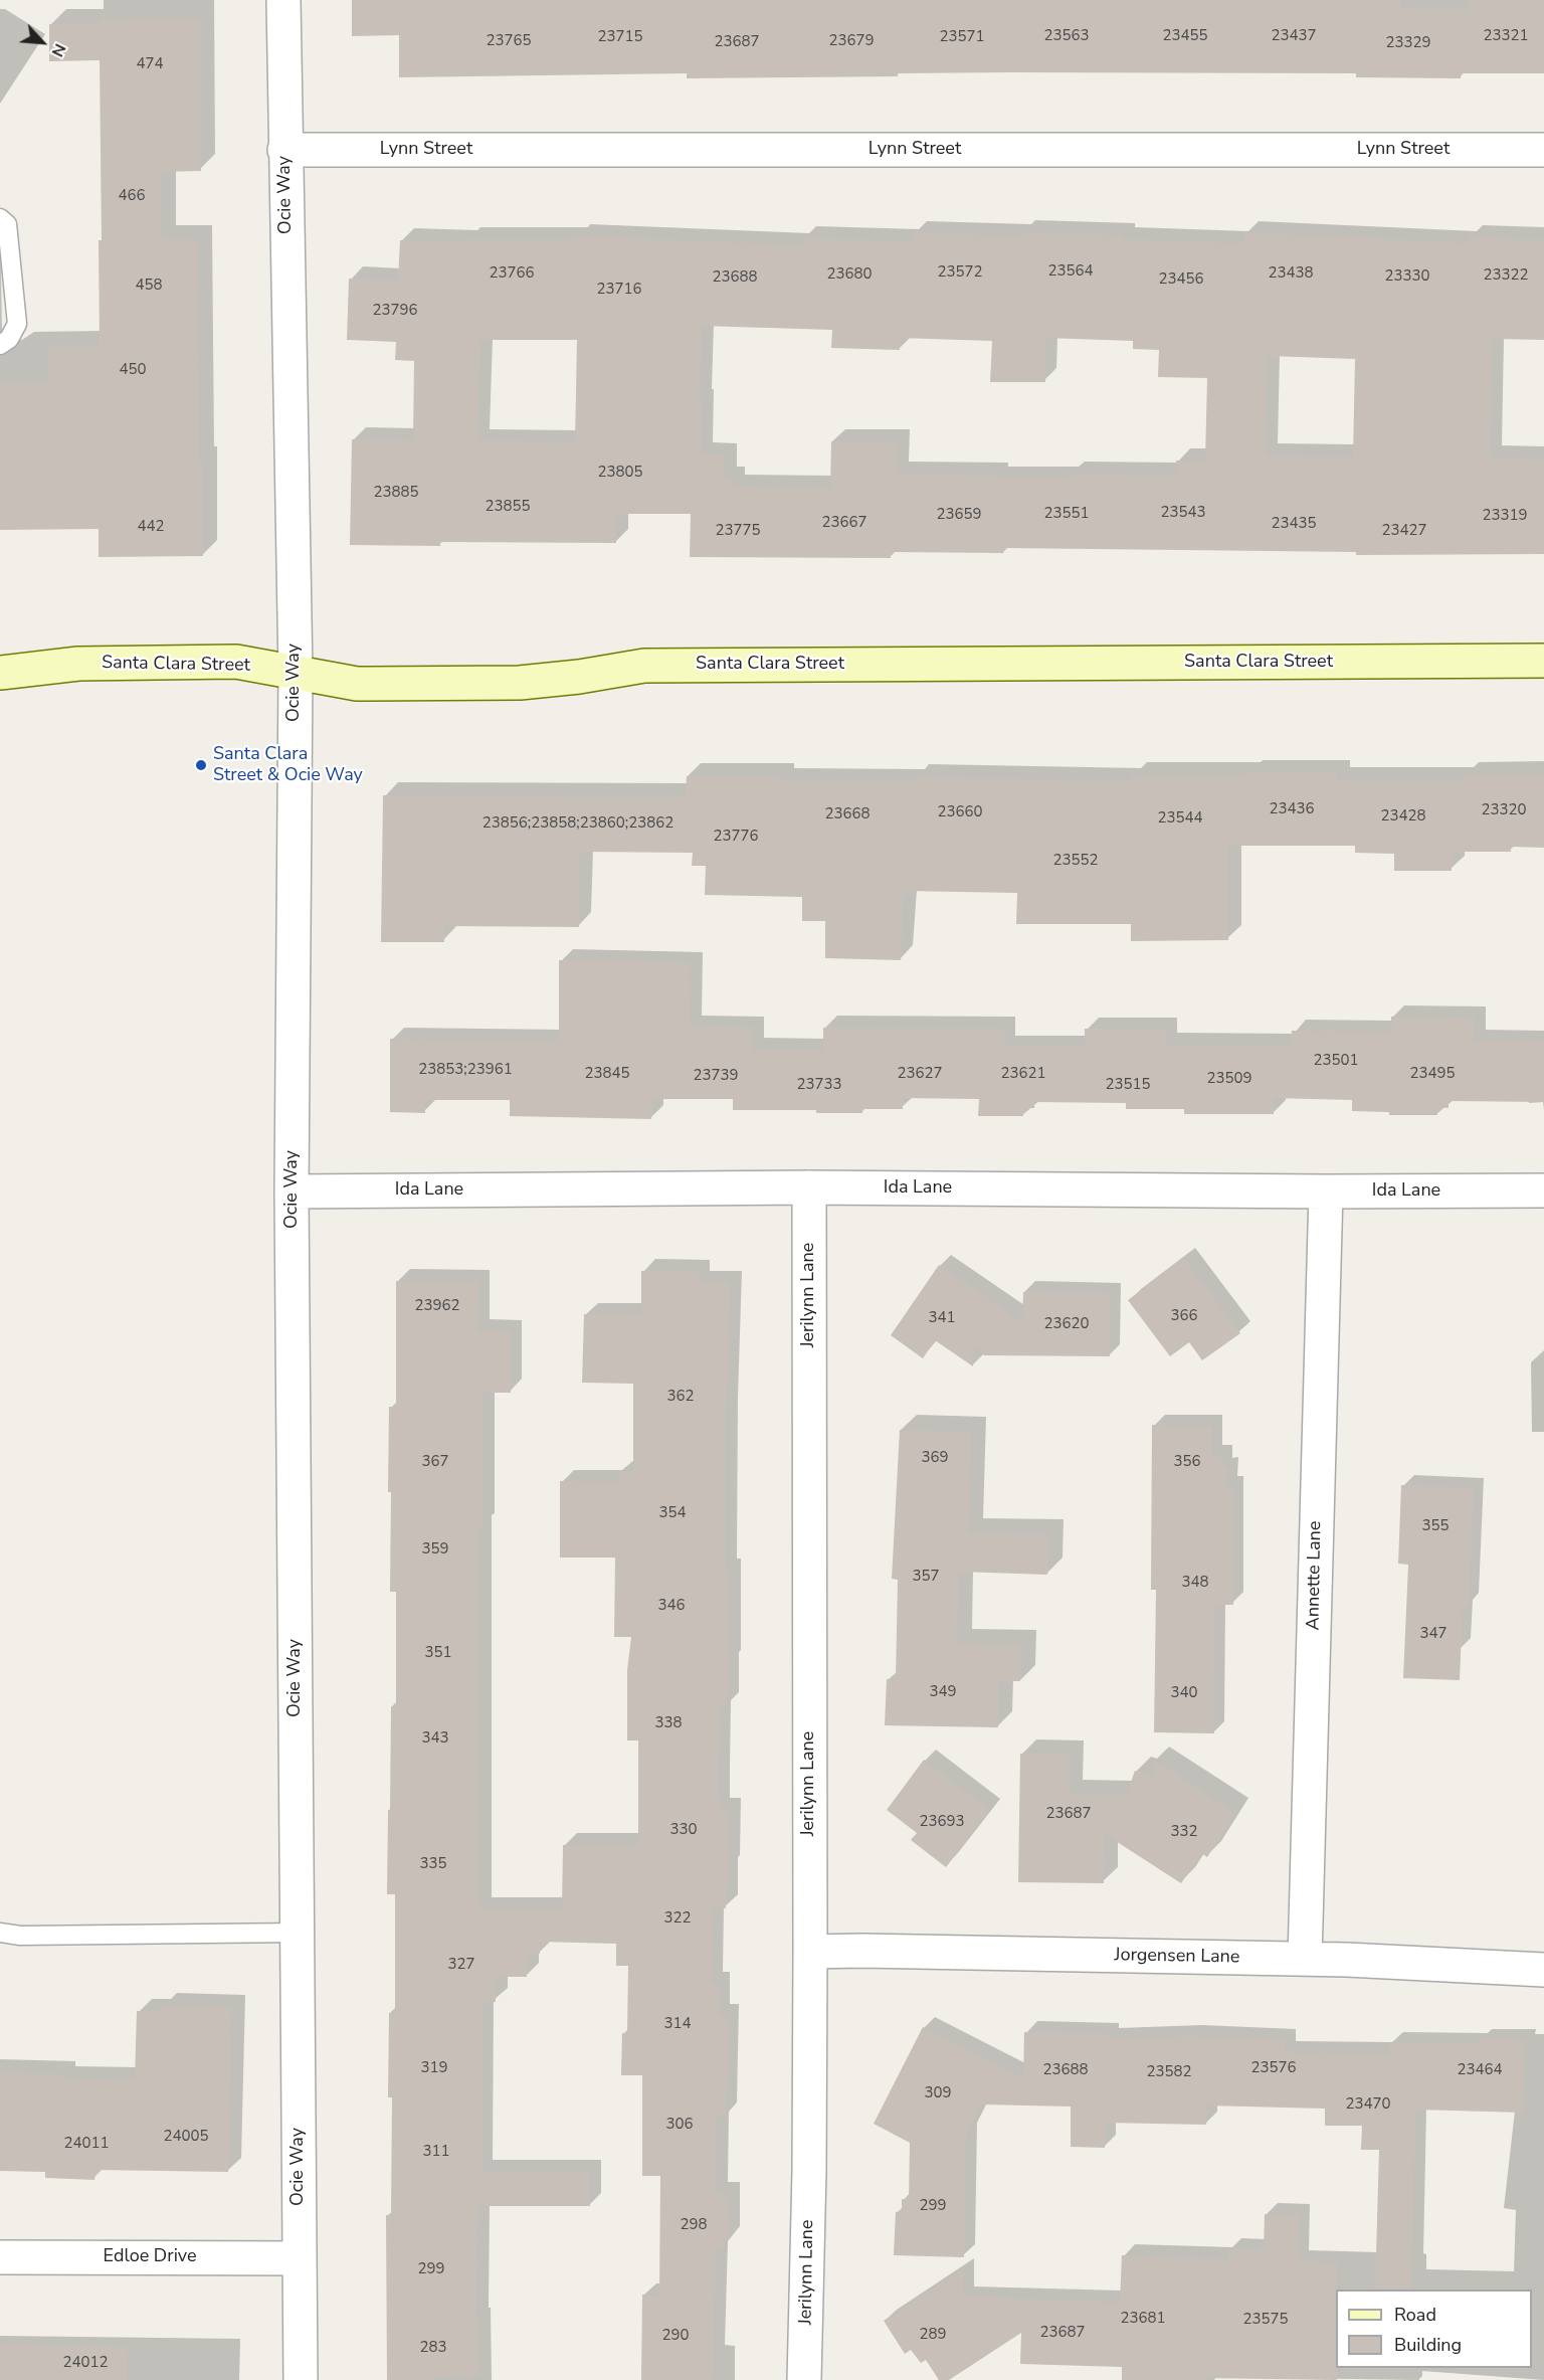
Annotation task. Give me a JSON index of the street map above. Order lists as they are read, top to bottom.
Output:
{
  "streets": {
    "main road": ["Santa Clara Street"],
    "street": [
      "Lynn Street",
      "Ocie Way",
      "Ida Lane",
      "Jerilynn Lane",
      "Annette Lane",
      "Jorgensen Lane",
      "Edloe Drive"
    ]
  },
  "crossings": [
    ["Lynn Street", "Ocie Way"],
    ["Ocie Way", "Santa Clara Street"],
    ["Ocie Way", "Ida Lane"],
    ["Ocie Way", "Edloe Drive"],
    ["Ida Lane", "Jerilynn Lane"],
    ["Ida Lane", "Annette Lane"],
    ["Jerilynn Lane", "Jorgensen Lane"],
    ["Annette Lane", "Jorgensen Lane"]
  ],
  "places": ["Santa Clara Street & Ocie Way"],
  "house_numbers": [
    "23563",
    "23455",
    "23437",
    "23321",
    "23715",
    "23571",
    "23765",
    "23679",
    "23687",
    "23329",
    "474",
    "466",
    "23564",
    "23572",
    "23766",
    "23438",
    "23680",
    "23322",
    "23330",
    "23688",
    "23456",
    "458",
    "23716",
    "23796",
    "450",
    "23805",
    "23885",
    "23855",
    "23543",
    "23551",
    "23659",
    "23319",
    "23667",
    "23435",
    "442",
    "23775",
    "23427",
    "23436",
    "23320",
    "23660",
    "23668",
    "23428",
    "23544",
    "23856;23858;23860;23862",
    "23776",
    "23552",
    "23501",
    "23853;23961",
    "23845",
    "23627",
    "23621",
    "23495",
    "23739",
    "23509",
    "23733",
    "23515",
    "23962",
    "366",
    "341",
    "23620",
    "362",
    "369",
    "367",
    "356",
    "354",
    "355",
    "359",
    "357",
    "348",
    "346",
    "347",
    "351",
    "349",
    "340",
    "338",
    "343",
    "23687",
    "23693",
    "330",
    "332",
    "335",
    "322",
    "327",
    "314",
    "319",
    "23576",
    "23688",
    "23464",
    "23582",
    "309",
    "23470",
    "306",
    "24005",
    "24011",
    "311",
    "299",
    "298",
    "299",
    "23681",
    "23575",
    "23687",
    "289",
    "290",
    "283",
    "24012"
  ],
  "legend": ["Road", "Building"],
  "north": "bottom right"
}
